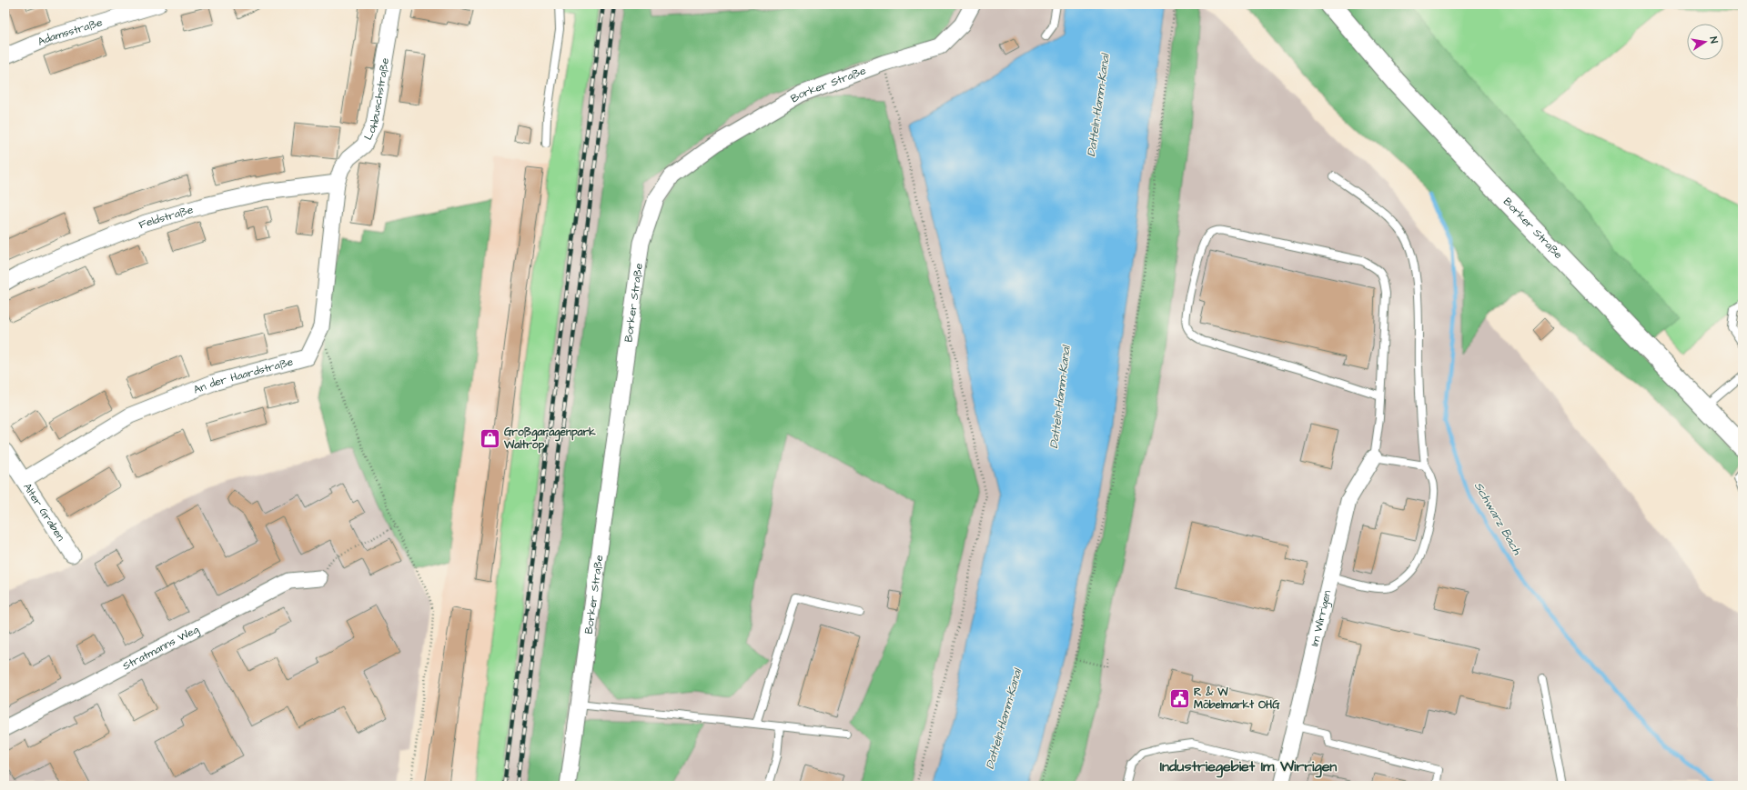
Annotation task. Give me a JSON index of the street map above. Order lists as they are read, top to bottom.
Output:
{
  "streets": {
    "street": [
      "Adamsstraße",
      "Borker Straße",
      "Lohbuschstraße",
      "Feldstraße",
      "An der Haardstraße",
      "Alter Graben",
      "Im Wirrigen",
      "Stratmanns Weg"
    ]
  },
  "crossings": [
    ["Lohbuschstraße", "Feldstraße"],
    ["Lohbuschstraße", "An der Haardstraße"],
    ["Feldstraße", "An der Haardstraße"],
    ["An der Haardstraße", "Alter Graben"]
  ],
  "districts": ["Industriegebiet Im Wirrigen"],
  "water": ["Datteln-Hamm-Kanal", "Schwarz Bach"],
  "places": {
    "shop": ["Großgaragenpark Waltrop"],
    "public building": ["R & W Möbelmarkt OHG"]
  },
  "north": "right"
}
